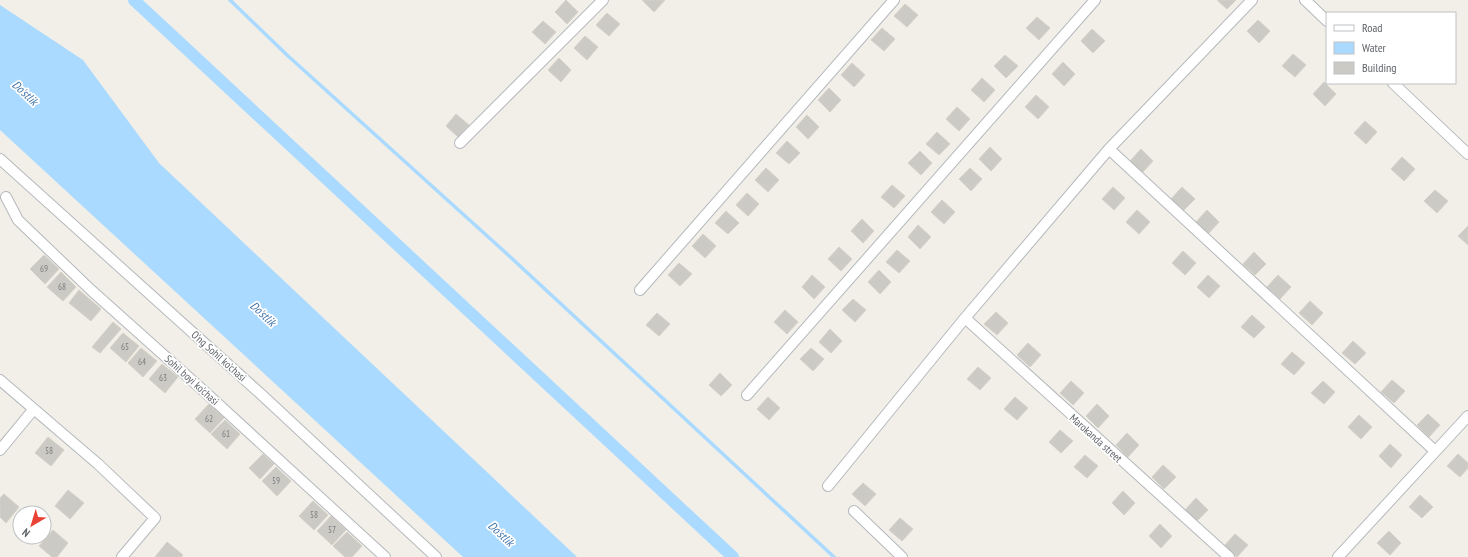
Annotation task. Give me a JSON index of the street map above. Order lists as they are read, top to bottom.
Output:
{
  "streets": {
    "street": ["O'ng Sohil ko'chasi", "Sohil boyi ko'chasi", "Marokanda street"]
  },
  "water": ["Do'stlik"],
  "house_numbers": [
    "69",
    "68",
    "65",
    "64",
    "63",
    "62",
    "61",
    "58",
    "59",
    "58",
    "57"
  ],
  "legend": ["Road", "Water", "Building"],
  "north": "bottom left"
}
